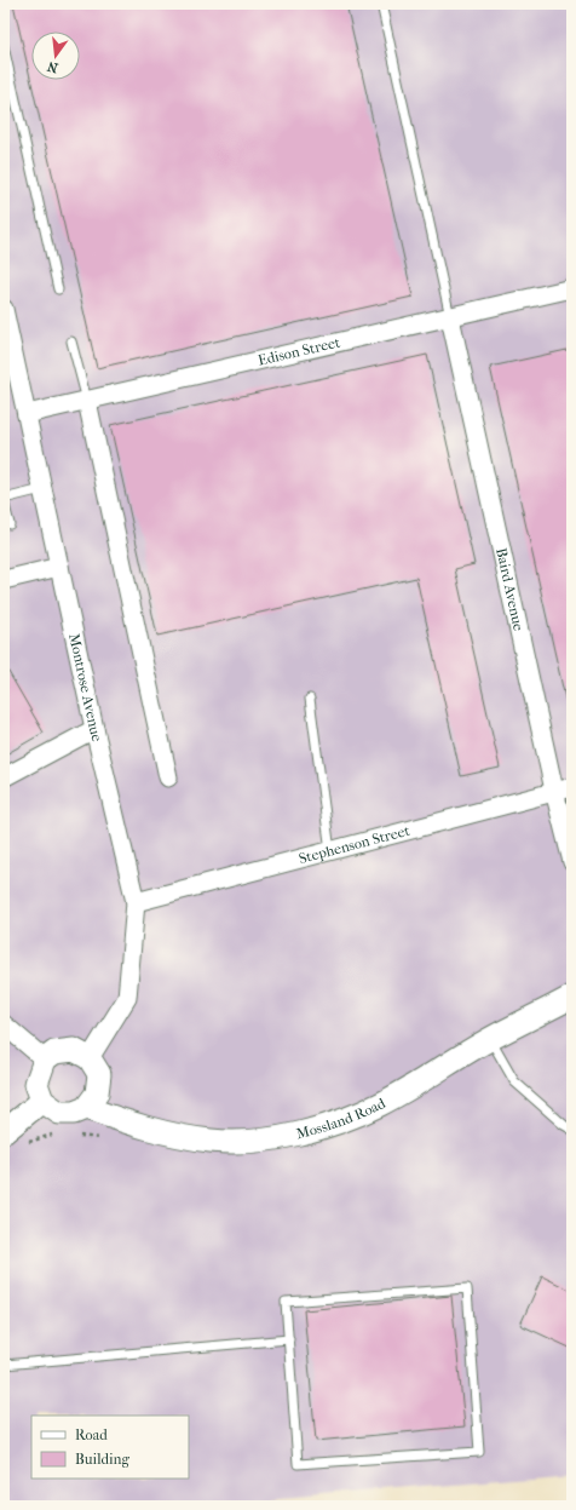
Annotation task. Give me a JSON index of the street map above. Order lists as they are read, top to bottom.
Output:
{
  "streets": {
    "street": [
      "Edison Street",
      "Baird Avenue",
      "Montrose Avenue",
      "Stephenson Street",
      "Mossland Road"
    ]
  },
  "crossings": [
    ["Edison Street", "Baird Avenue"],
    ["Edison Street", "Montrose Avenue"],
    ["Baird Avenue", "Stephenson Street"],
    ["Montrose Avenue", "Stephenson Street"],
    ["Montrose Avenue", "Mossland Road"]
  ],
  "legend": ["Road", "Building"],
  "north": "bottom"
}
